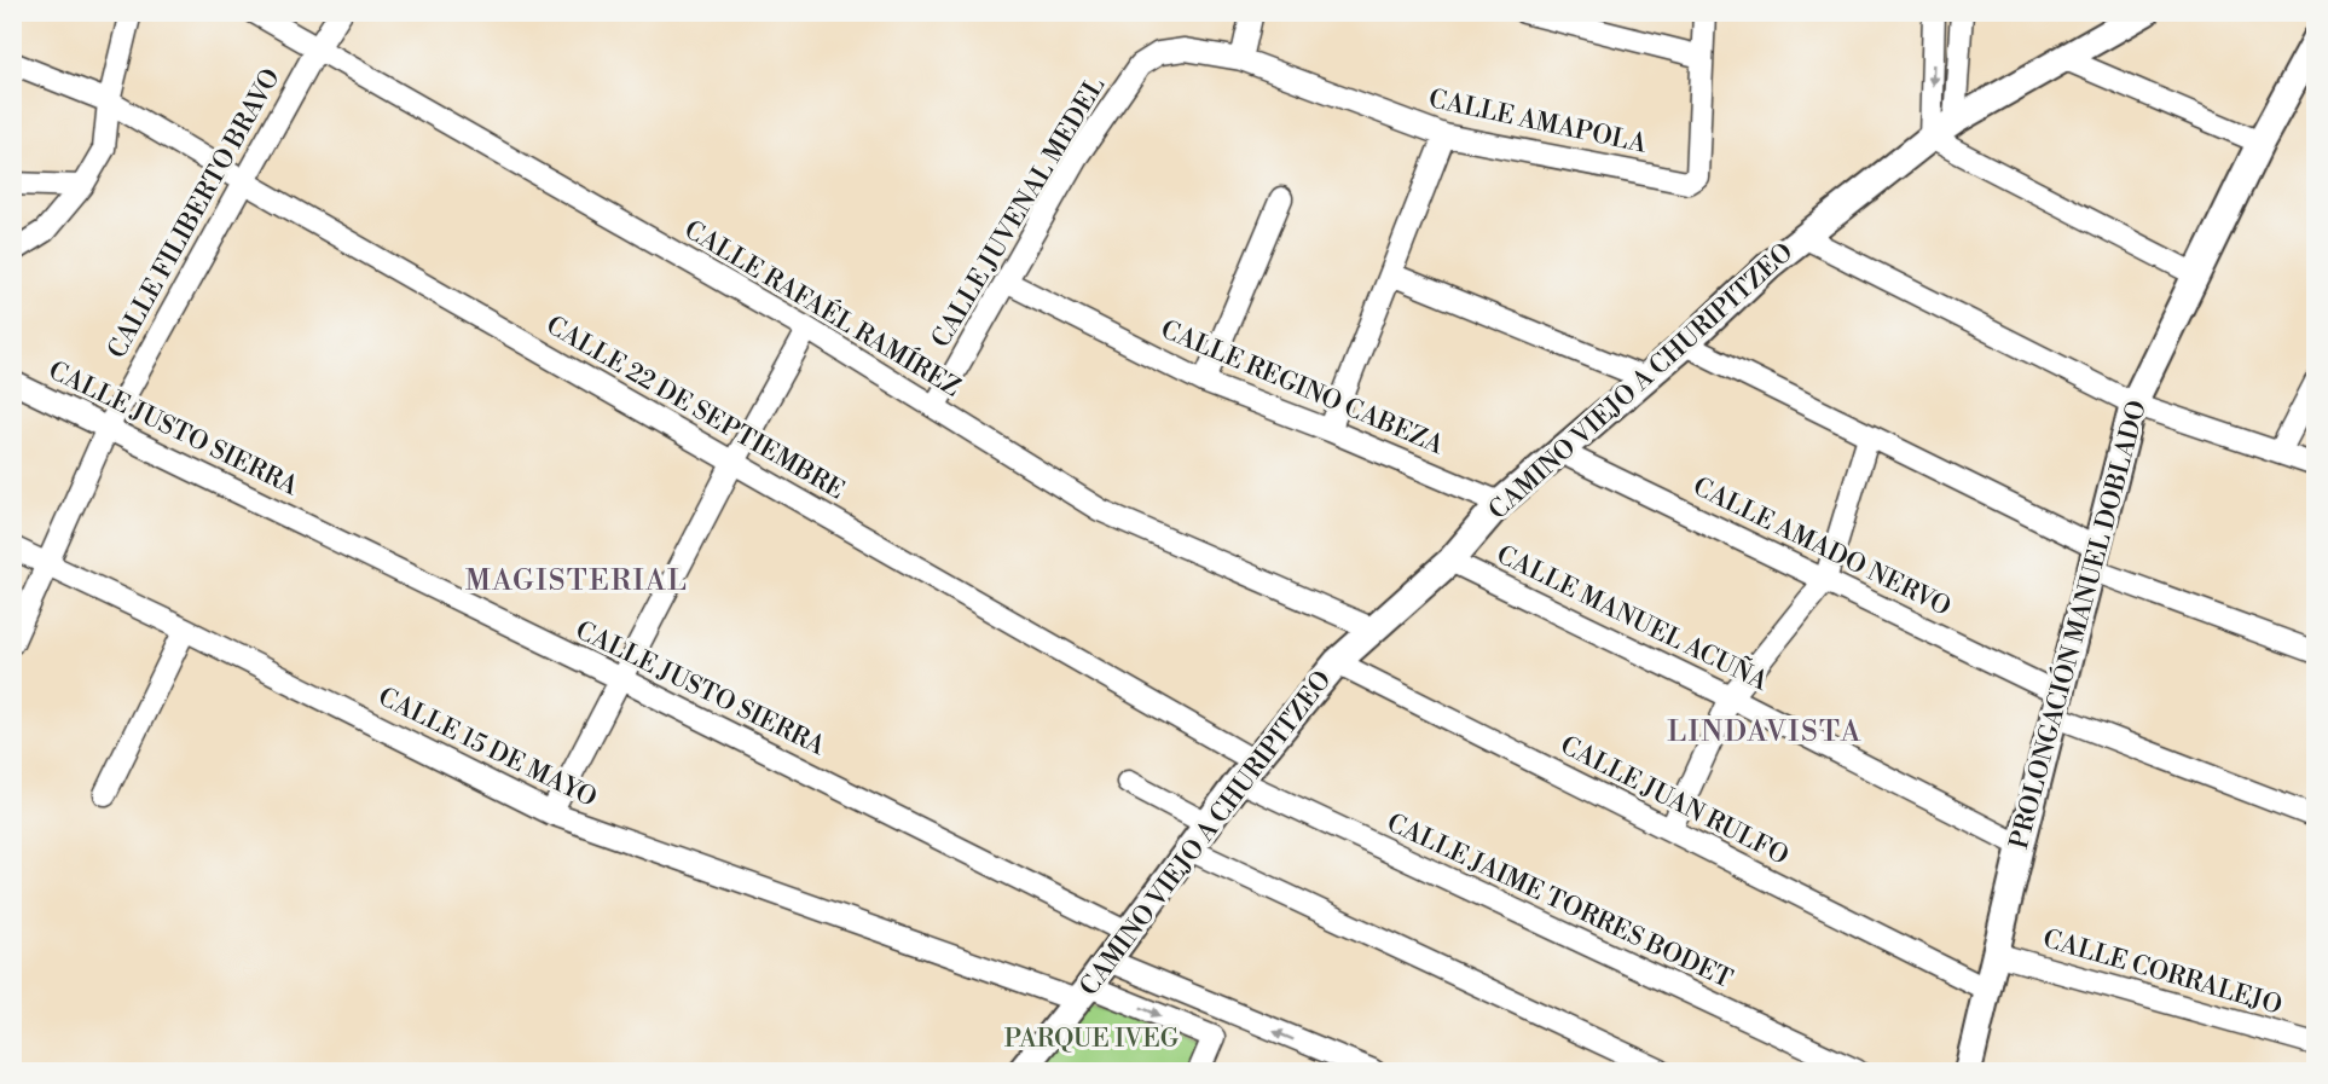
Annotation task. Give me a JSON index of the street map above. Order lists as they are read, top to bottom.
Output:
{
  "streets": {
    "street": [
      "CALLE AMAPOLA",
      "CALLE JUVENAL MEDEL",
      "CALLE FILIBERTO BRAVO",
      "CALLE RAFAÉL RAMÍREZ",
      "CAMINO VIEJO A CHURIPITZEO",
      "CALLE REGINO CABEZA",
      "CALLE 22 DE SEPTIEMBRE",
      "CALLE JUSTO SIERRA",
      "CALLE AMADO NERVO",
      "CALLE MANUEL ACUÑA",
      "PROLONGACIÓN MANUEL DOBLADO",
      "CALLE 15 DE MAYO",
      "CALLE JUAN RULFO",
      "CALLE JAIME TORRES BODET",
      "CALLE CORRALEJO"
    ]
  },
  "crossings": [
    ["CALLE AMAPOLA", "CALLE JUVENAL MEDEL"],
    ["CALLE JUVENAL MEDEL", "CALLE RAFAÉL RAMÍREZ"],
    ["CALLE JUVENAL MEDEL", "CALLE REGINO CABEZA"],
    ["CALLE FILIBERTO BRAVO", "CALLE RAFAÉL RAMÍREZ"],
    ["CALLE FILIBERTO BRAVO", "CALLE 22 DE SEPTIEMBRE"],
    ["CALLE FILIBERTO BRAVO", "CALLE JUSTO SIERRA"],
    ["CALLE FILIBERTO BRAVO", "CALLE 15 DE MAYO"],
    ["CALLE RAFAÉL RAMÍREZ", "CAMINO VIEJO A CHURIPITZEO"],
    ["CAMINO VIEJO A CHURIPITZEO", "CALLE REGINO CABEZA"],
    ["CAMINO VIEJO A CHURIPITZEO", "CALLE 22 DE SEPTIEMBRE"],
    ["CAMINO VIEJO A CHURIPITZEO", "CALLE JUSTO SIERRA"],
    ["CAMINO VIEJO A CHURIPITZEO", "CALLE AMADO NERVO"],
    ["CAMINO VIEJO A CHURIPITZEO", "CALLE MANUEL ACUÑA"],
    ["CAMINO VIEJO A CHURIPITZEO", "CALLE 15 DE MAYO"],
    ["CAMINO VIEJO A CHURIPITZEO", "CALLE JUAN RULFO"],
    ["CAMINO VIEJO A CHURIPITZEO", "CALLE JAIME TORRES BODET"],
    ["CALLE 22 DE SEPTIEMBRE", "CALLE JAIME TORRES BODET"],
    ["CALLE AMADO NERVO", "PROLONGACIÓN MANUEL DOBLADO"],
    ["CALLE MANUEL ACUÑA", "PROLONGACIÓN MANUEL DOBLADO"],
    ["PROLONGACIÓN MANUEL DOBLADO", "CALLE JUAN RULFO"],
    ["PROLONGACIÓN MANUEL DOBLADO", "CALLE CORRALEJO"]
  ],
  "districts": ["MAGISTERIAL", "LINDAVISTA"],
  "parks": ["PARQUE IVEG"]
}
